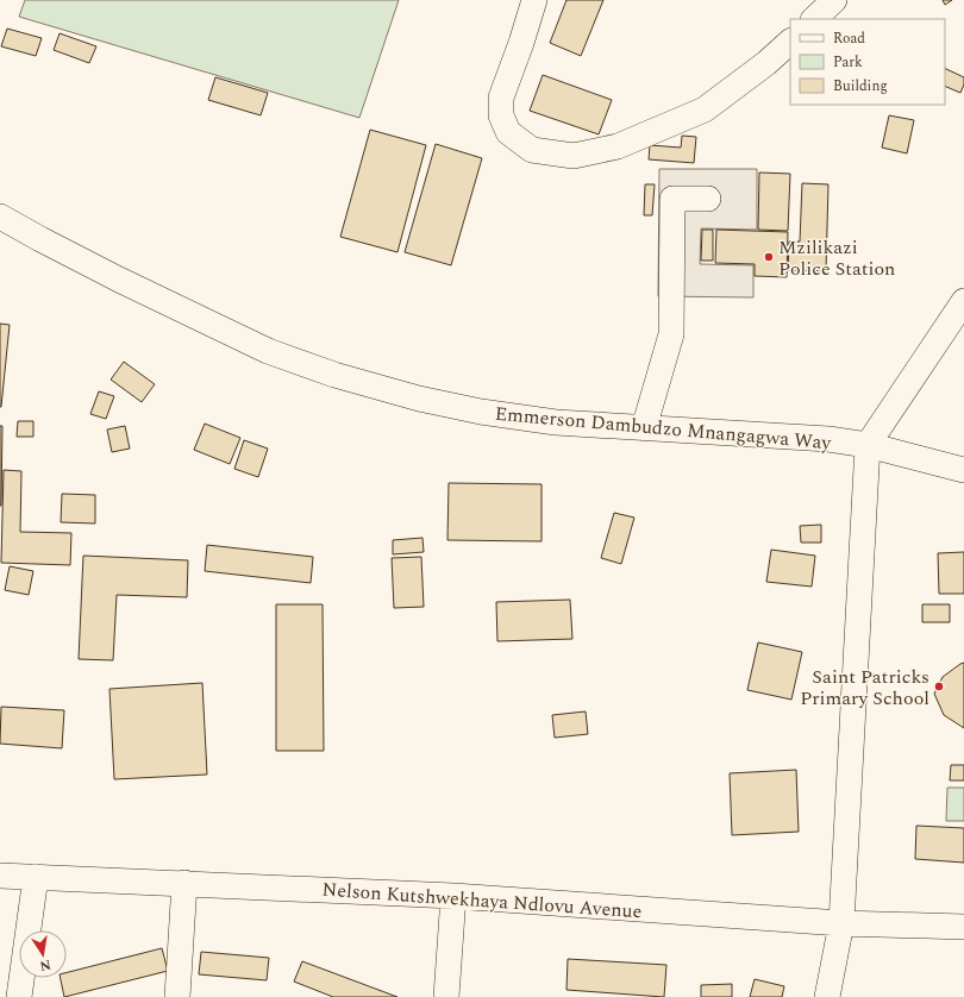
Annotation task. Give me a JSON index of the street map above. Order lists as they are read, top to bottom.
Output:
{
  "streets": {
    "street": ["Emmerson Dambudzo Mnangagwa Way", "Nelson Kutshwekhaya Ndlovu Avenue"]
  },
  "places": ["Mzilikazi Police Station", "Saint Patricks Primary School"],
  "legend": ["Road", "Park", "Building"],
  "north": "bottom"
}
